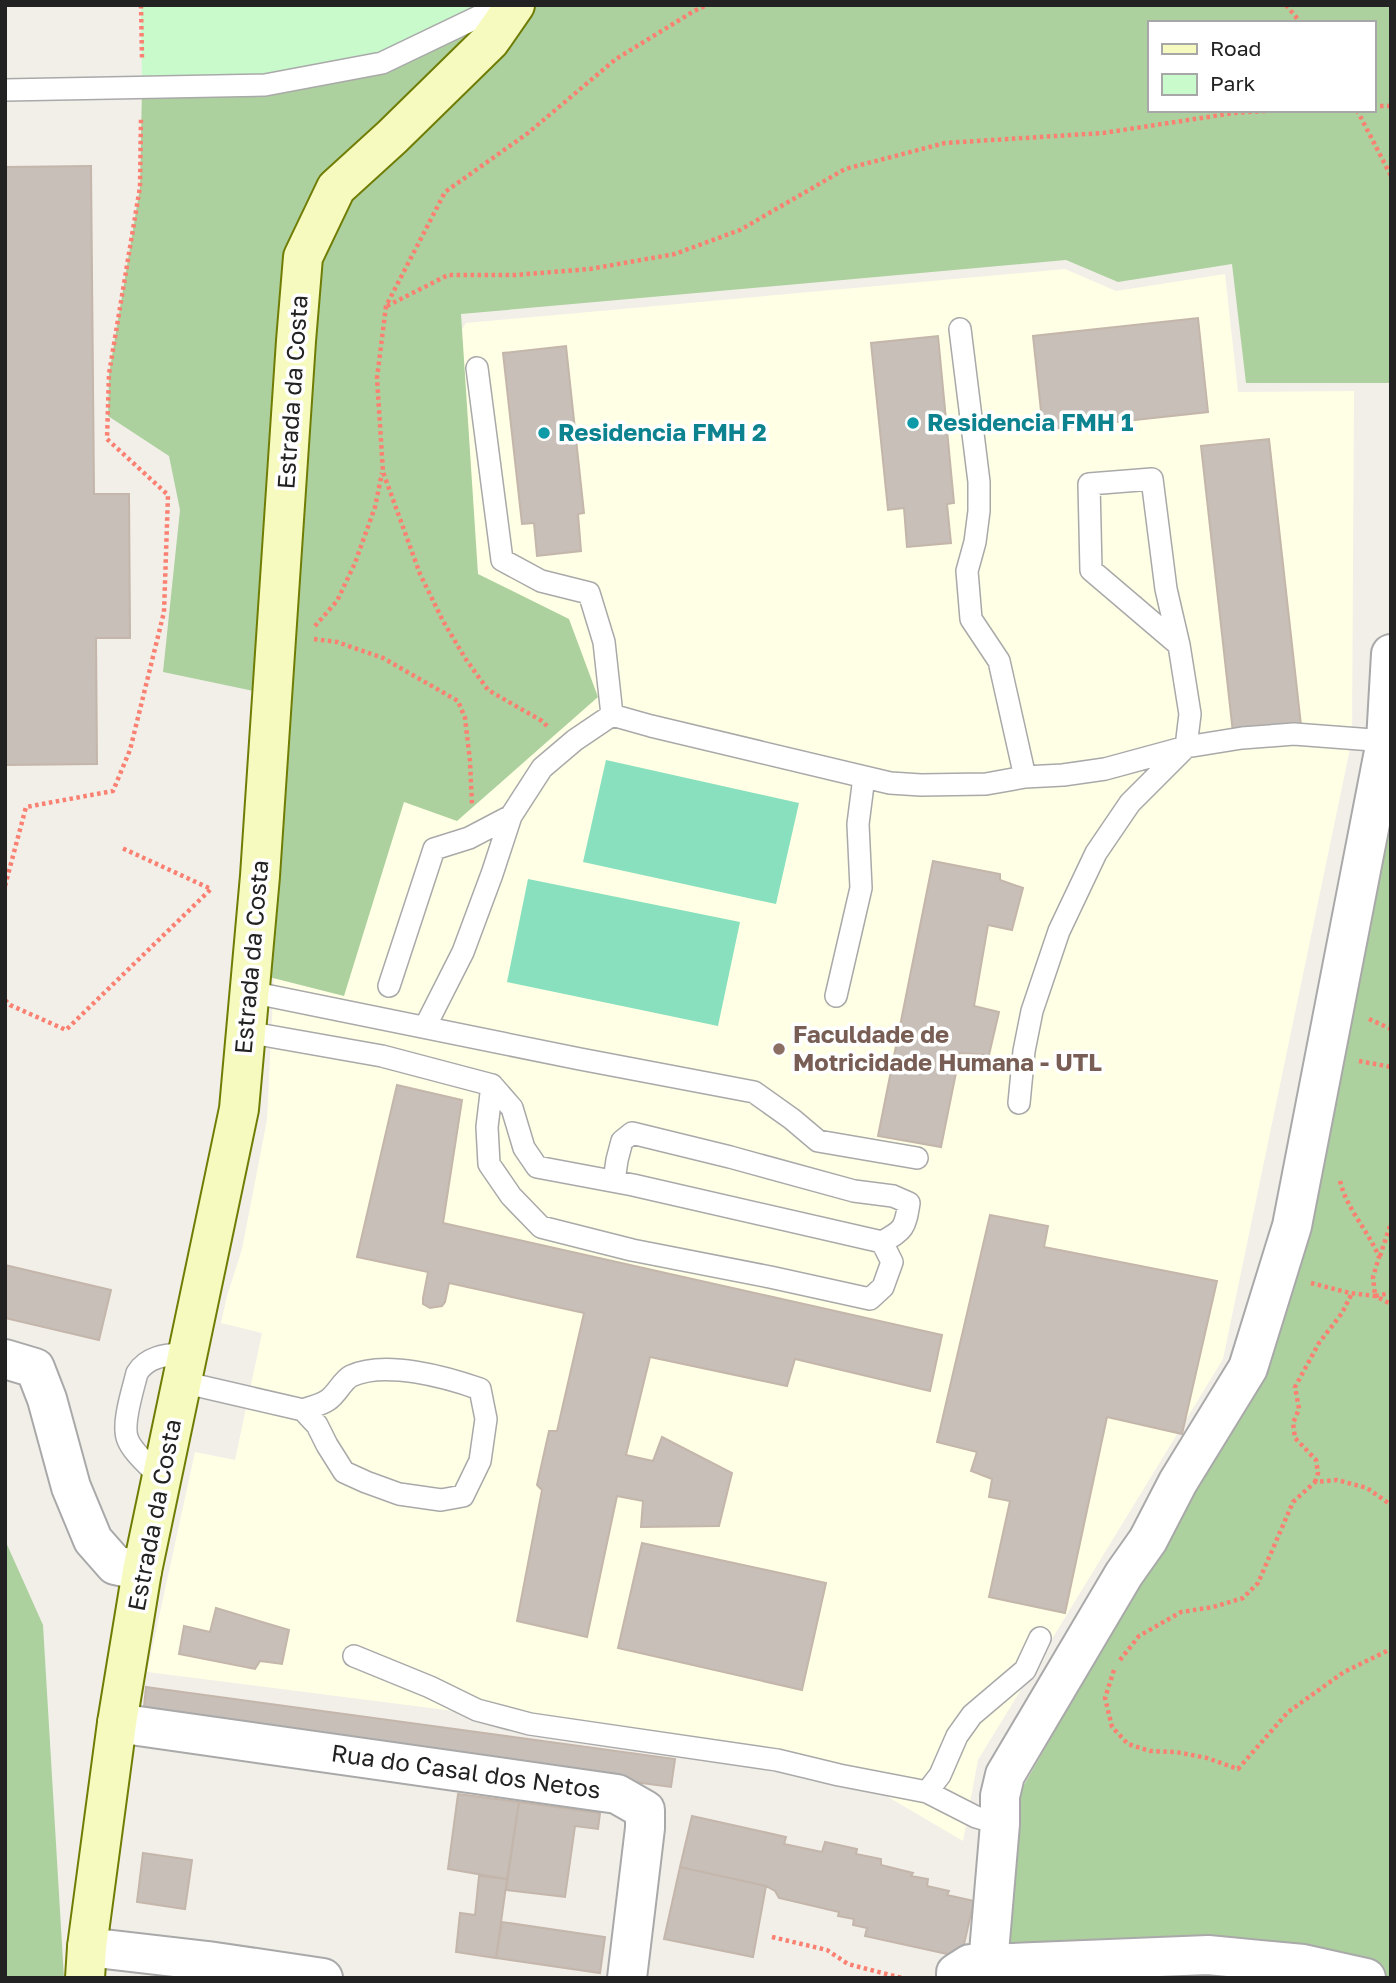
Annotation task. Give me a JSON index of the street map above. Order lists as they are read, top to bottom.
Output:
{
  "streets": {
    "street": ["Estrada da Costa", "Rua do Casal dos Netos"]
  },
  "crossings": [
    ["Estrada da Costa", "Rua do Casal dos Netos"]
  ],
  "places": ["Residencia FMH 1", "Residencia FMH 2", "Faculdade de Motricidade Humana - UTL"],
  "legend": ["Road", "Park"]
}
